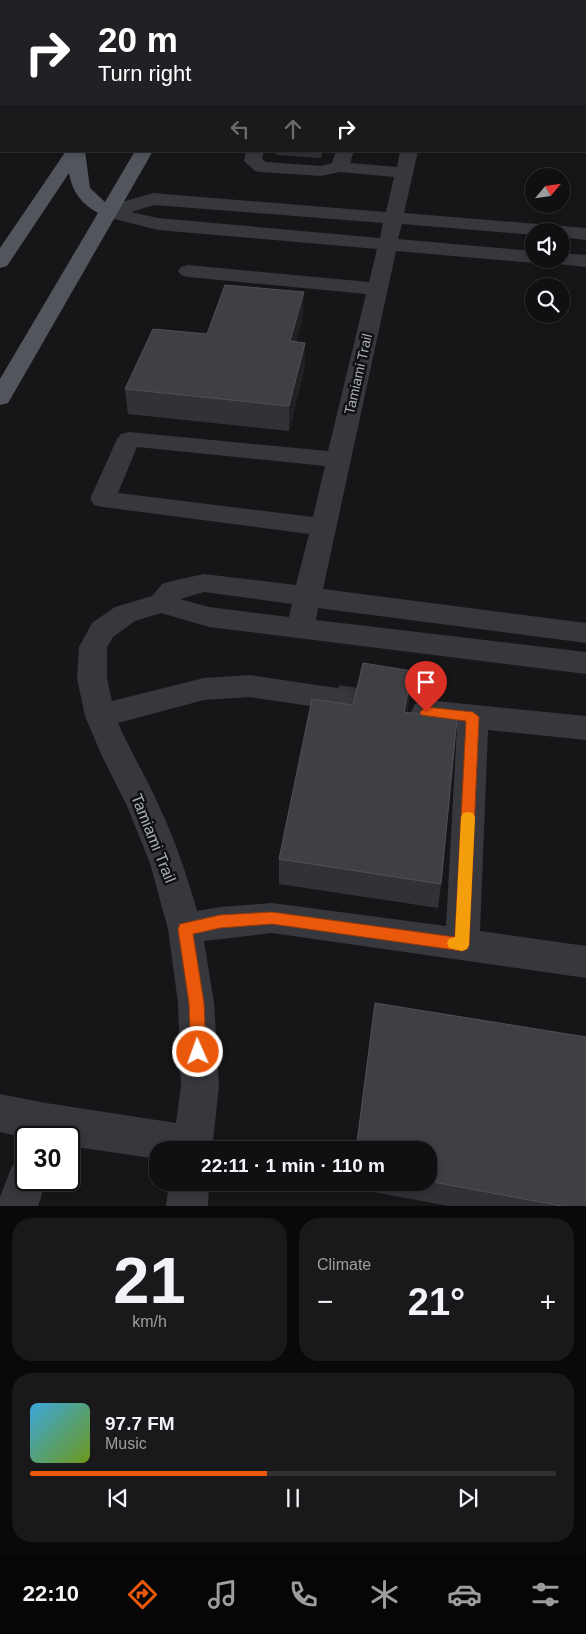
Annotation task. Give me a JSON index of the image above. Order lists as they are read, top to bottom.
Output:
{
  "streets": {
    "street": ["Tamiami Trail"]
  },
  "north": "top right",
  "page": {
    "turn": ["20 m", "Turn right"],
    "limit": "30",
    "trip": "22:11 · 1 min · 110 m",
    "tile": [
      ["21", "km/h"],
      "Climate"
    ],
    "heat": ["−", "21°", "+"],
    "song": ["97.7 FM", "Music"],
    "tabs": "22:10"
  }
}
